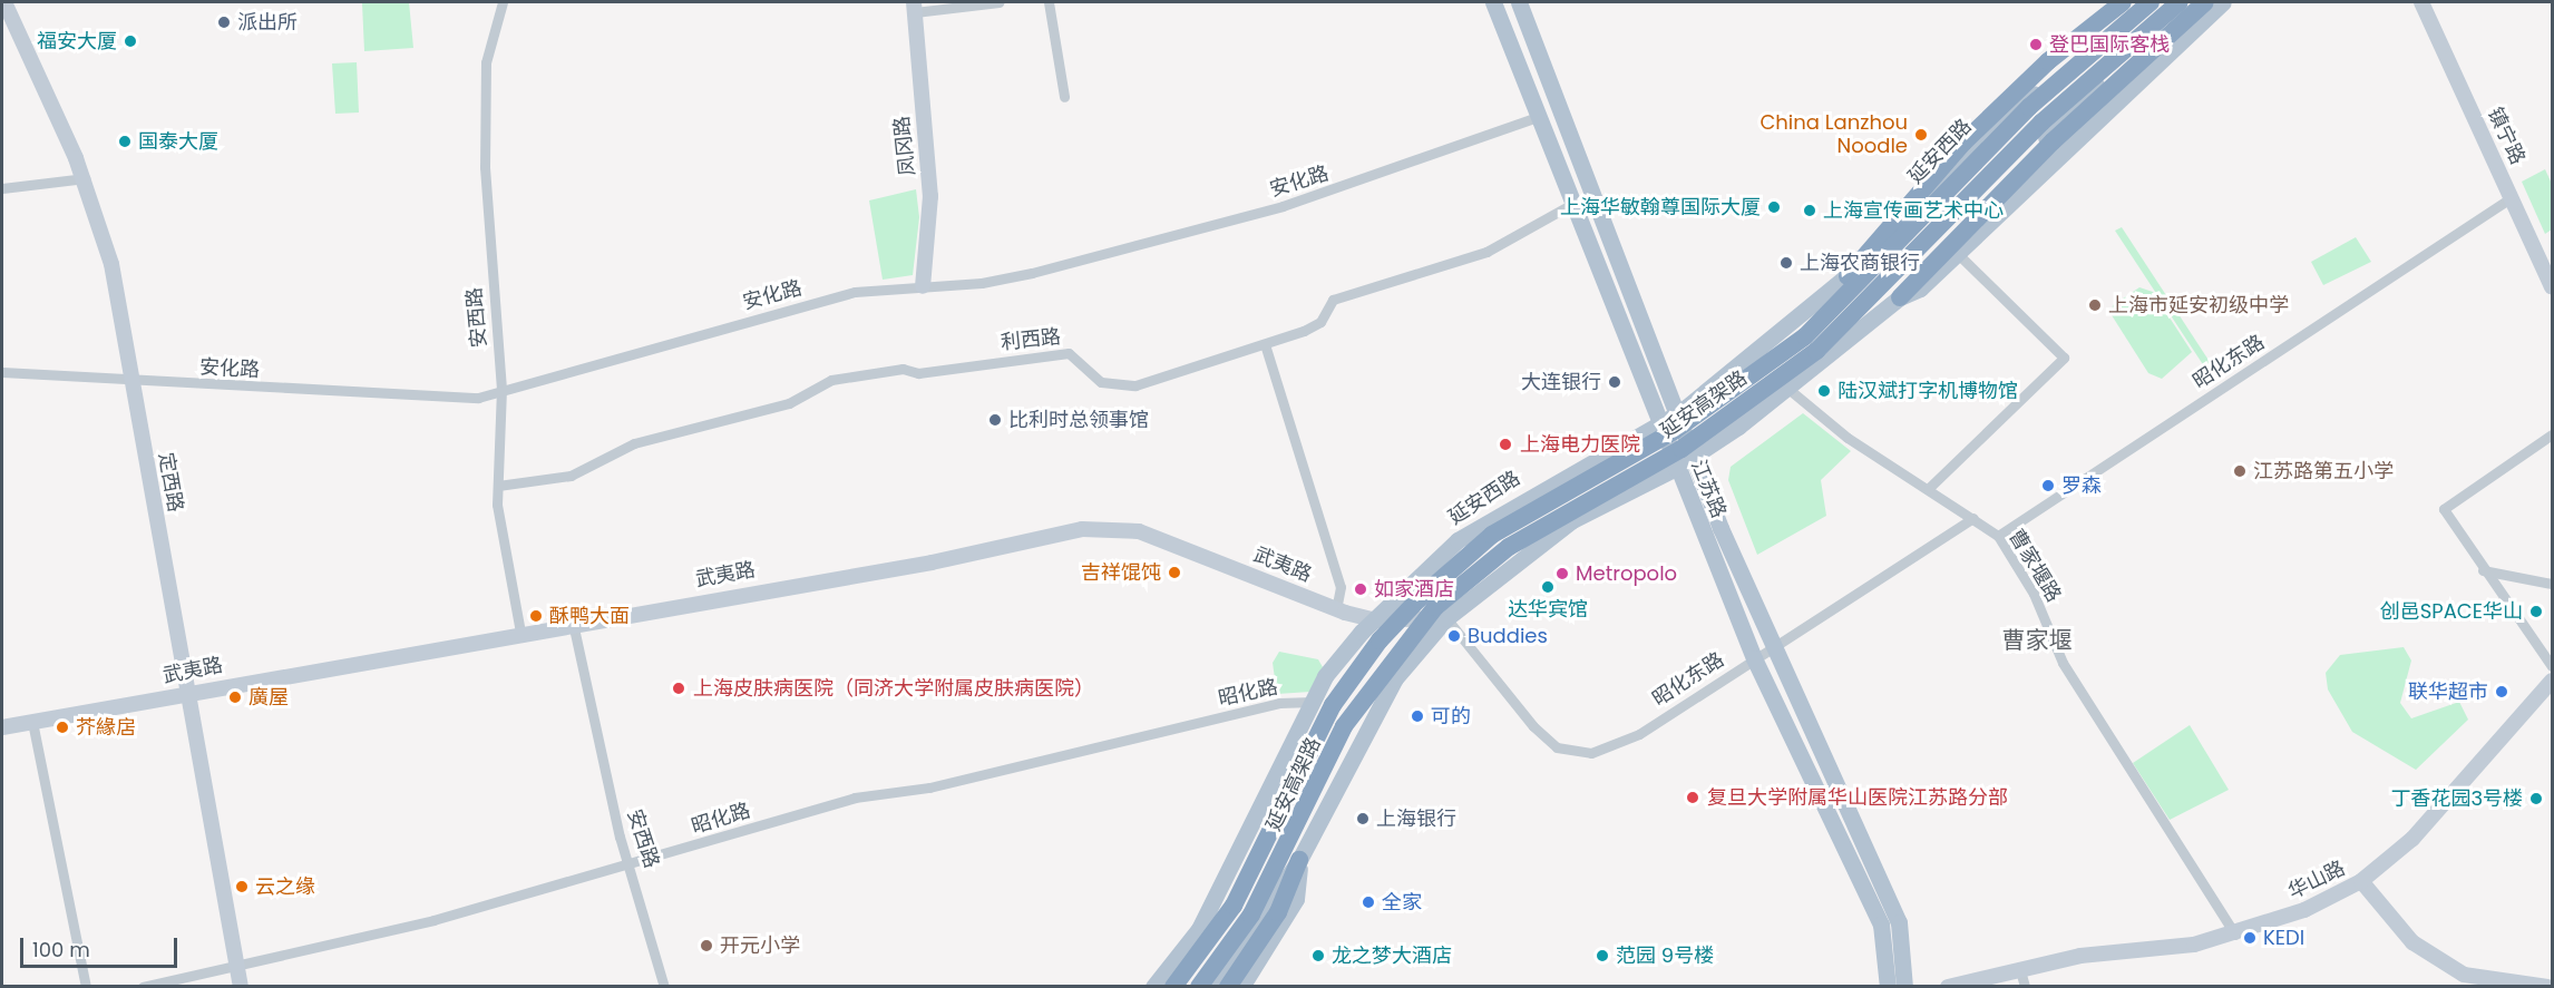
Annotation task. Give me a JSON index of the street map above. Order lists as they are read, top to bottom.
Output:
{
  "streets": {
    "highway": ["延安高架路"],
    "main road": ["延安西路", "江苏路"],
    "street": [
      "镇宁路",
      "凤冈路",
      "安化路",
      "安西路",
      "利西路",
      "昭化东路",
      "定西路",
      "武夷路",
      "曹家堰路",
      "昭化路",
      "华山路"
    ]
  },
  "crossings": [
    ["镇宁路", "昭化东路"],
    ["凤冈路", "安化路"],
    ["延安西路", "江苏路"],
    ["延安西路", "武夷路"],
    ["延安西路", "昭化路"],
    ["安化路", "安西路"],
    ["安化路", "定西路"],
    ["安化路", "江苏路"],
    ["安西路", "利西路"],
    ["安西路", "武夷路"],
    ["安西路", "昭化路"],
    ["利西路", "江苏路"],
    ["昭化东路", "江苏路"],
    ["昭化东路", "武夷路"],
    ["昭化东路", "曹家堰路"],
    ["定西路", "武夷路"],
    ["定西路", "昭化路"],
    ["曹家堰路", "华山路"]
  ],
  "districts": ["曹家堰"],
  "places": [
    "派出所",
    "福安大厦",
    "登巴国际客栈",
    "China Lanzhou Noodle",
    "国泰大厦",
    "上海华敏翰尊国际大厦",
    "上海宣传画艺术中心",
    "上海农商银行",
    "上海市延安初级中学",
    "大连银行",
    "陆汉斌打字机博物馆",
    "比利时总领事馆",
    "上海电力医院",
    "江苏路第五小学",
    "罗森",
    "吉祥馄饨",
    "Metropolo",
    "达华宾馆",
    "如家酒店",
    "创邑SPACE华山",
    "酥鸭大面",
    "Buddies",
    "上海皮肤病医院（同济大学附属皮肤病医院）",
    "联华超市",
    "廣屋",
    "可的",
    "芥緣扂",
    "复旦大学附属华山医院江苏路分部",
    "丁香花园3号楼",
    "上海银行",
    "云之缘",
    "全家",
    "KEDI",
    "开元小学",
    "龙之梦大酒店",
    "范园 9号楼"
  ],
  "scale_bar": "100 m"
}
